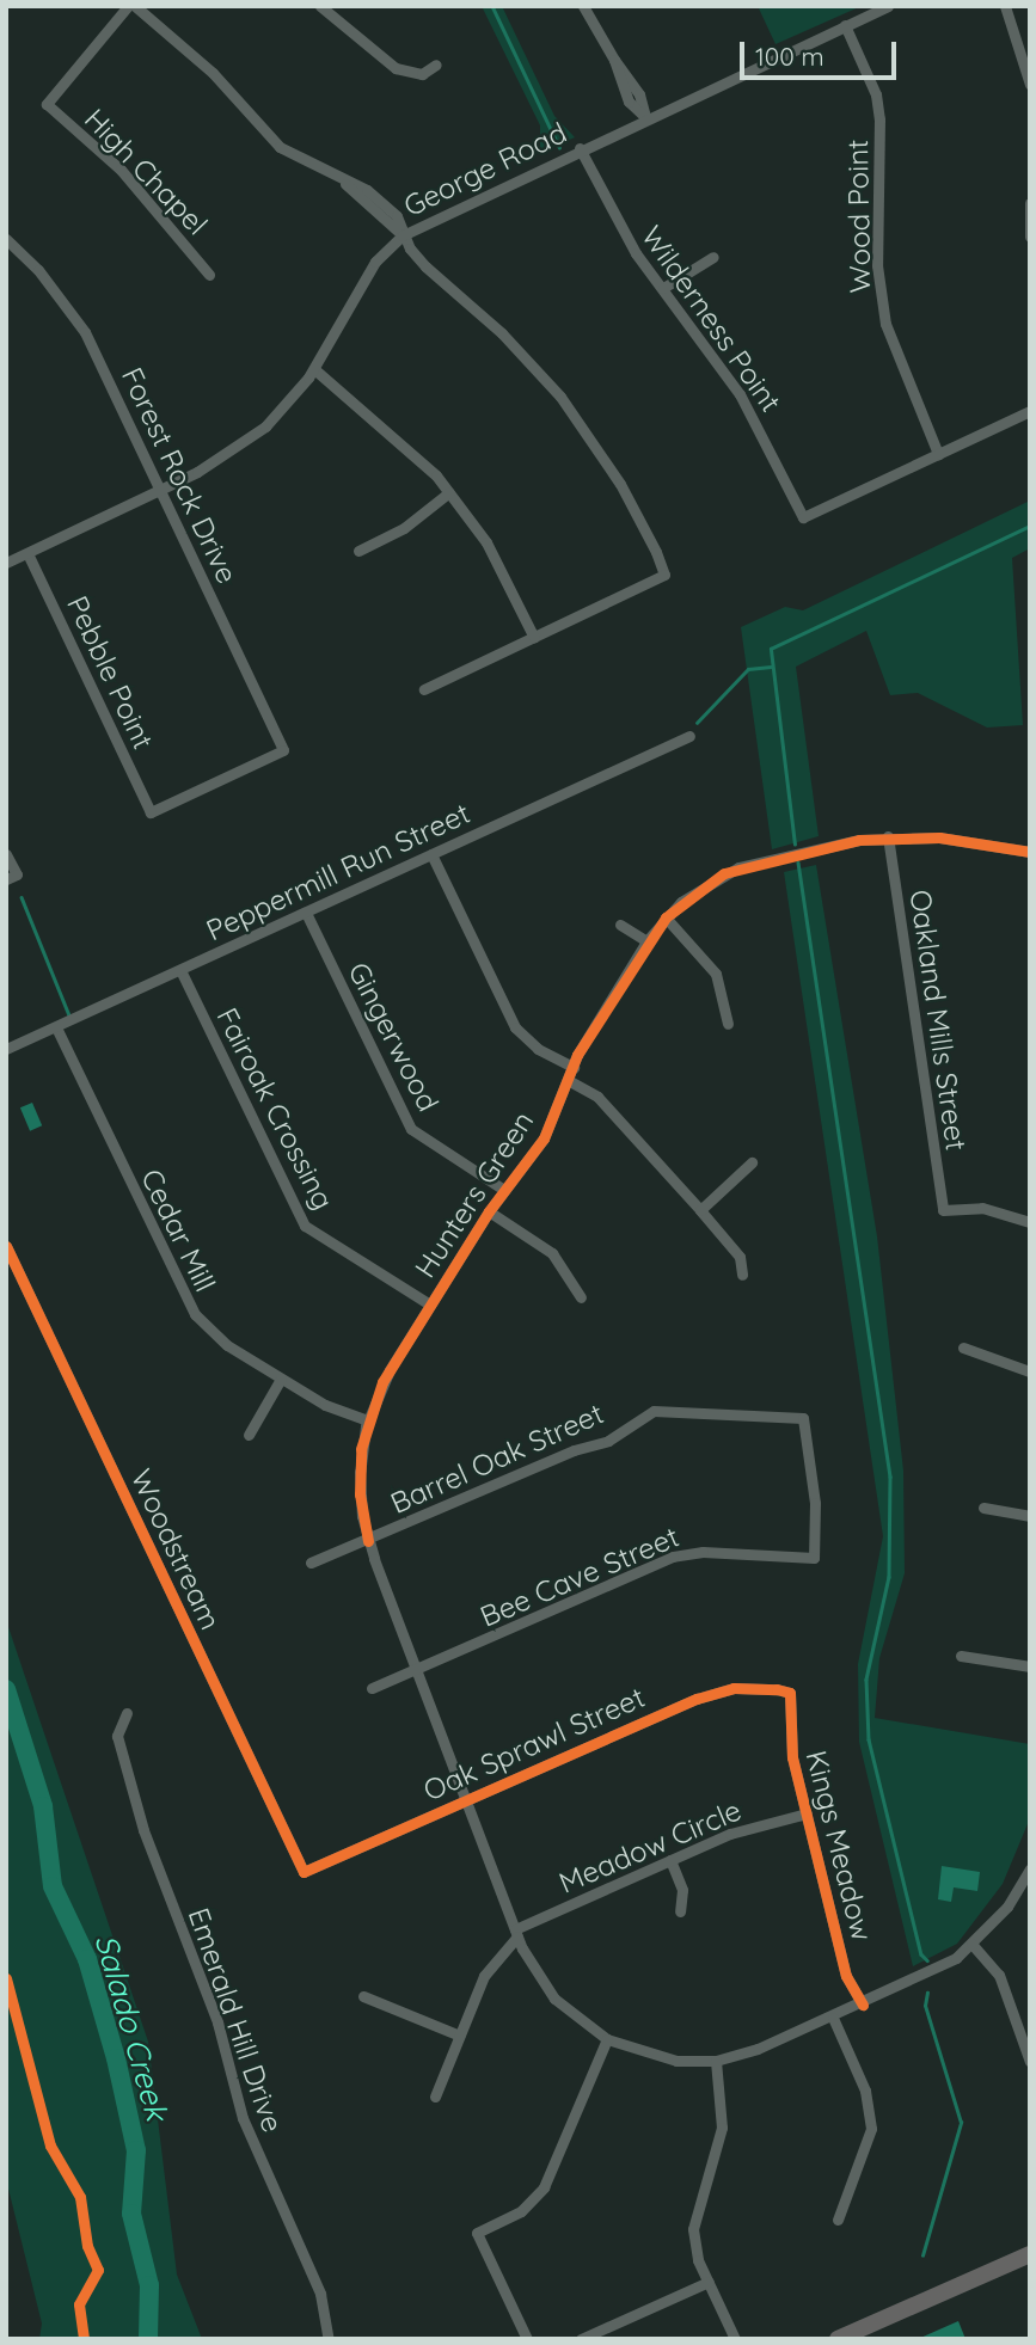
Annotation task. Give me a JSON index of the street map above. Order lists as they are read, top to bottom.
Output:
{
  "streets": {
    "street": [
      "George Road",
      "High Chapel",
      "Wood Point",
      "Wilderness Point",
      "Forest Rock Drive",
      "Pebble Point",
      "Peppermill Run Street",
      "Oakland Mills Street",
      "Gingerwood",
      "Fairoak Crossing",
      "Hunters Green",
      "Cedar Mill",
      "Barrel Oak Street",
      "Woodstream",
      "Bee Cave Street",
      "Oak Sprawl Street",
      "Kings Meadow",
      "Meadow Circle",
      "Emerald Hill Drive"
    ]
  },
  "crossings": [
    ["George Road", "Wood Point"],
    ["George Road", "Wilderness Point"],
    ["George Road", "Forest Rock Drive"],
    ["George Road", "Pebble Point"],
    ["Wood Point", "Wilderness Point"],
    ["Forest Rock Drive", "Pebble Point"],
    ["Peppermill Run Street", "Gingerwood"],
    ["Peppermill Run Street", "Fairoak Crossing"],
    ["Peppermill Run Street", "Cedar Mill"],
    ["Oakland Mills Street", "Hunters Green"],
    ["Gingerwood", "Hunters Green"],
    ["Fairoak Crossing", "Hunters Green"],
    ["Hunters Green", "Cedar Mill"],
    ["Hunters Green", "Barrel Oak Street"],
    ["Hunters Green", "Bee Cave Street"],
    ["Hunters Green", "Oak Sprawl Street"],
    ["Hunters Green", "Meadow Circle"],
    ["Barrel Oak Street", "Bee Cave Street"],
    ["Woodstream", "Oak Sprawl Street"],
    ["Oak Sprawl Street", "Kings Meadow"],
    ["Kings Meadow", "Meadow Circle"]
  ],
  "water": ["Salado Creek"],
  "scale_bar": "100 m"
}
